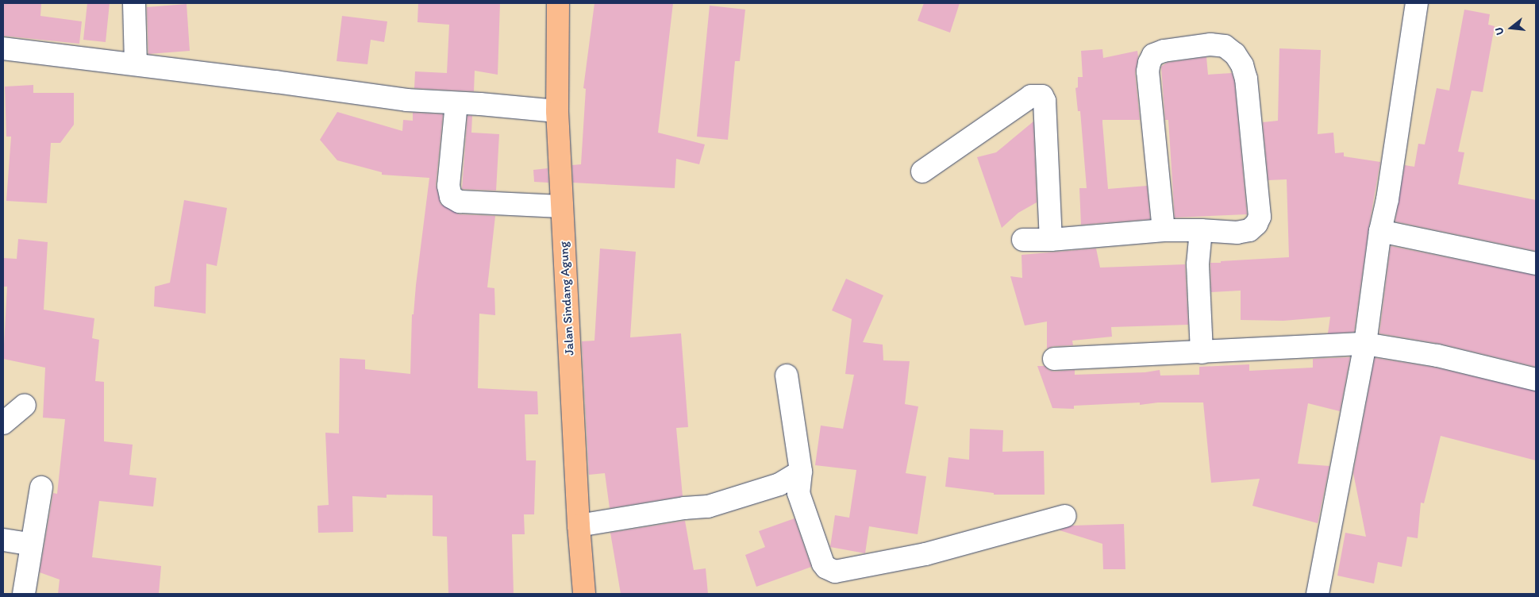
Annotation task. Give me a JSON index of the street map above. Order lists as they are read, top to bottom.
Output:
{
  "streets": {
    "main road": ["Jalan Sindang Agung"]
  },
  "north": "left"
}
